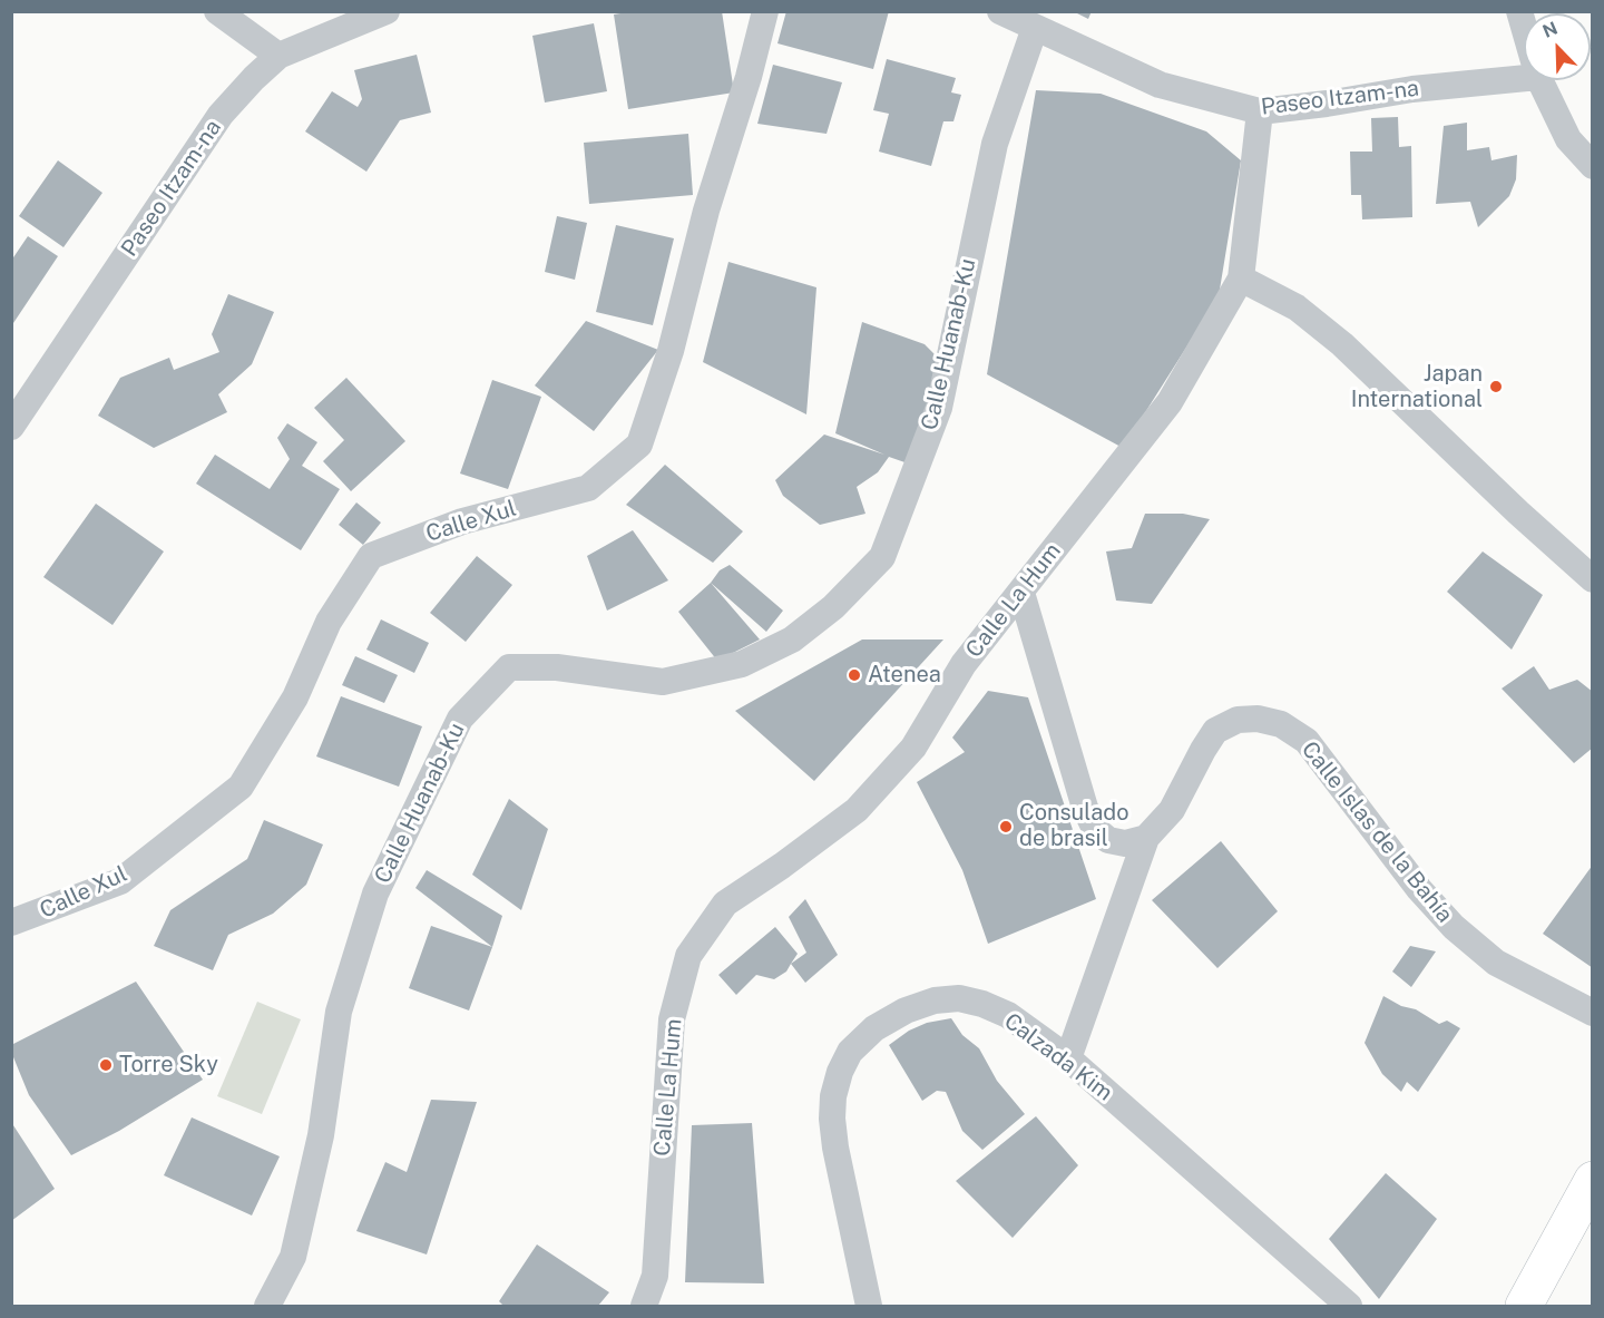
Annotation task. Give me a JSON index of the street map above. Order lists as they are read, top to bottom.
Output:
{
  "streets": {
    "street": [
      "Paseo Itzam-na",
      "Calle Huanab-Ku",
      "Calle Xul",
      "Calle La Hum",
      "Calle Islas de la Bahía",
      "Calzada Kim"
    ]
  },
  "crossings": [
    ["Paseo Itzam-na", "Calle Huanab-Ku"],
    ["Paseo Itzam-na", "Calle La Hum"]
  ],
  "places": [
    "Japan International",
    "Atenea",
    "Consulado de brasil",
    "Torre Sky"
  ],
  "north": "top left"
}
